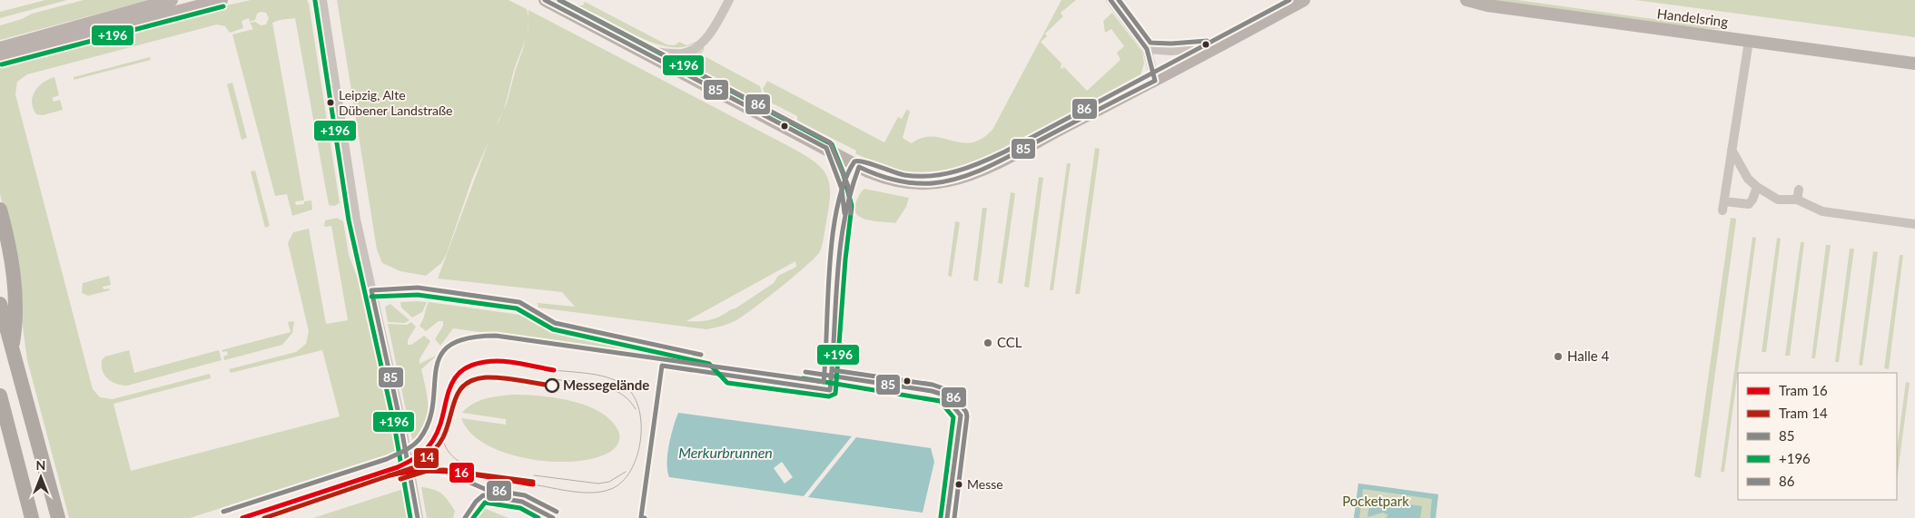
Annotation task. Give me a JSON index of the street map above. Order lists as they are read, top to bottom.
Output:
{
  "streets": {
    "main road": ["Handelsring"]
  },
  "water": ["Merkurbrunnen"],
  "parks": ["Pocketpark"],
  "places": [
    "Leipzig, Alte Dübener Landstraße",
    "CCL",
    "Halle 4",
    "Messegelände",
    "Messe"
  ],
  "lines": [
    "transit line 85",
    "transit line +196",
    "transit line 86",
    "tram line 16",
    "tram line 14"
  ],
  "legend": [
    "Tram 16",
    "Tram 14",
    "85",
    "+196",
    "86"
  ],
  "north": "top"
}
